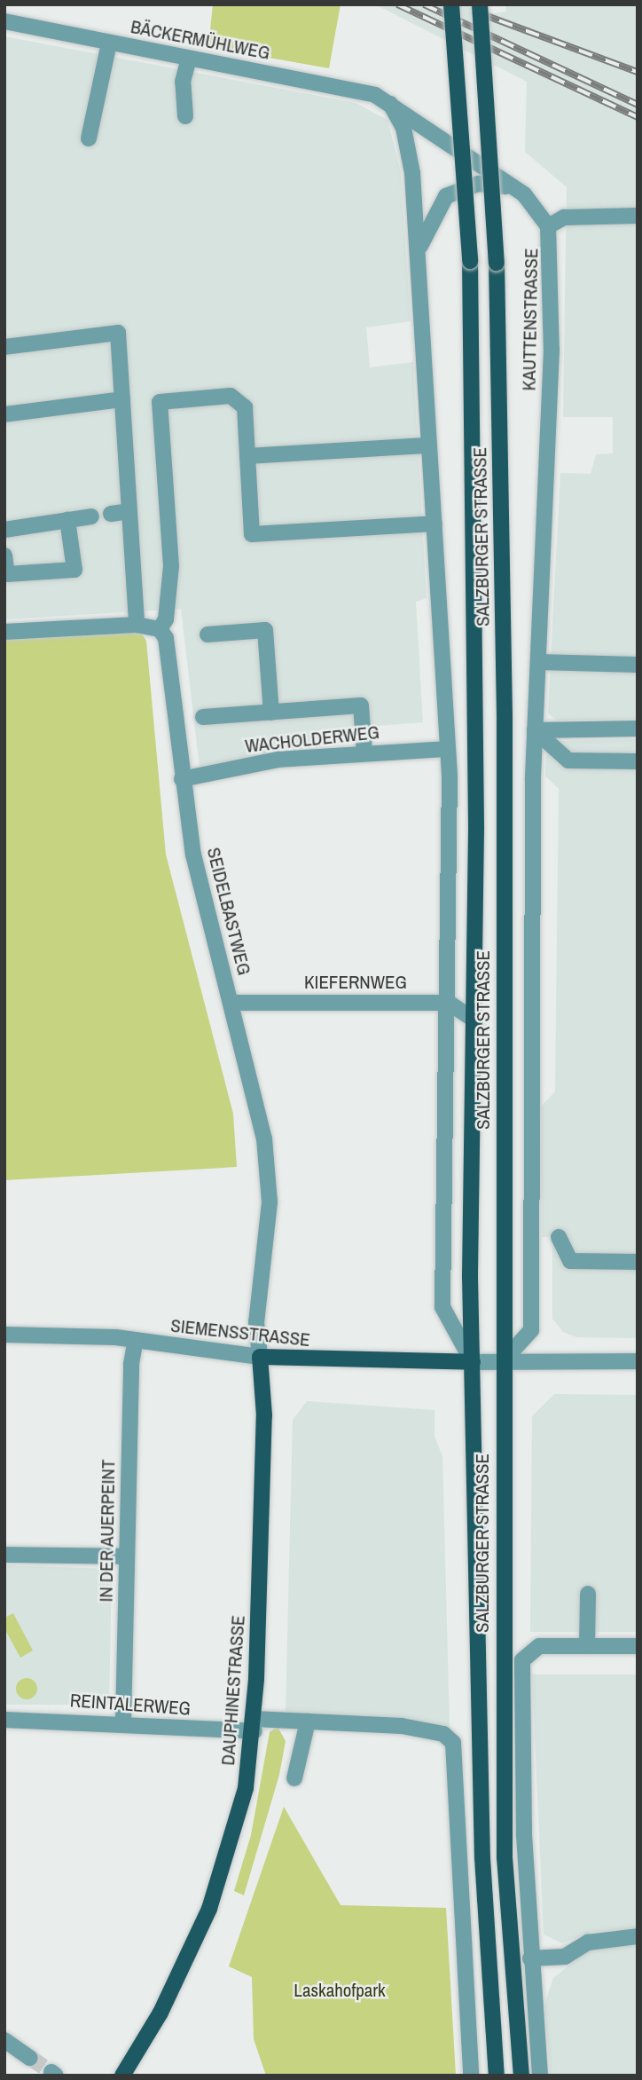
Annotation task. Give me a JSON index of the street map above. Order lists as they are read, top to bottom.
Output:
{
  "streets": {
    "main road": ["SALZBURGER STRASSE", "SIEMENSSTRASSE", "DAUPHINESTRASSE"],
    "street": [
      "BÄCKERMÜHLWEG",
      "KAUTTENSTRASSE",
      "WACHOLDERWEG",
      "SEIDELBASTWEG",
      "KIEFERNWEG",
      "IN DER AUERPEINT",
      "REINTALERWEG"
    ]
  },
  "crossings": [
    ["BÄCKERMÜHLWEG", "KAUTTENSTRASSE"],
    ["BÄCKERMÜHLWEG", "SALZBURGER STRASSE"],
    ["KAUTTENSTRASSE", "SALZBURGER STRASSE"],
    ["SALZBURGER STRASSE", "WACHOLDERWEG"],
    ["SALZBURGER STRASSE", "KIEFERNWEG"],
    ["SALZBURGER STRASSE", "SIEMENSSTRASSE"],
    ["WACHOLDERWEG", "SEIDELBASTWEG"],
    ["SEIDELBASTWEG", "KIEFERNWEG"],
    ["SEIDELBASTWEG", "SIEMENSSTRASSE"],
    ["SEIDELBASTWEG", "DAUPHINESTRASSE"],
    ["SIEMENSSTRASSE", "IN DER AUERPEINT"],
    ["SIEMENSSTRASSE", "DAUPHINESTRASSE"],
    ["IN DER AUERPEINT", "REINTALERWEG"],
    ["DAUPHINESTRASSE", "REINTALERWEG"]
  ],
  "parks": ["Laskahofpark"]
}
